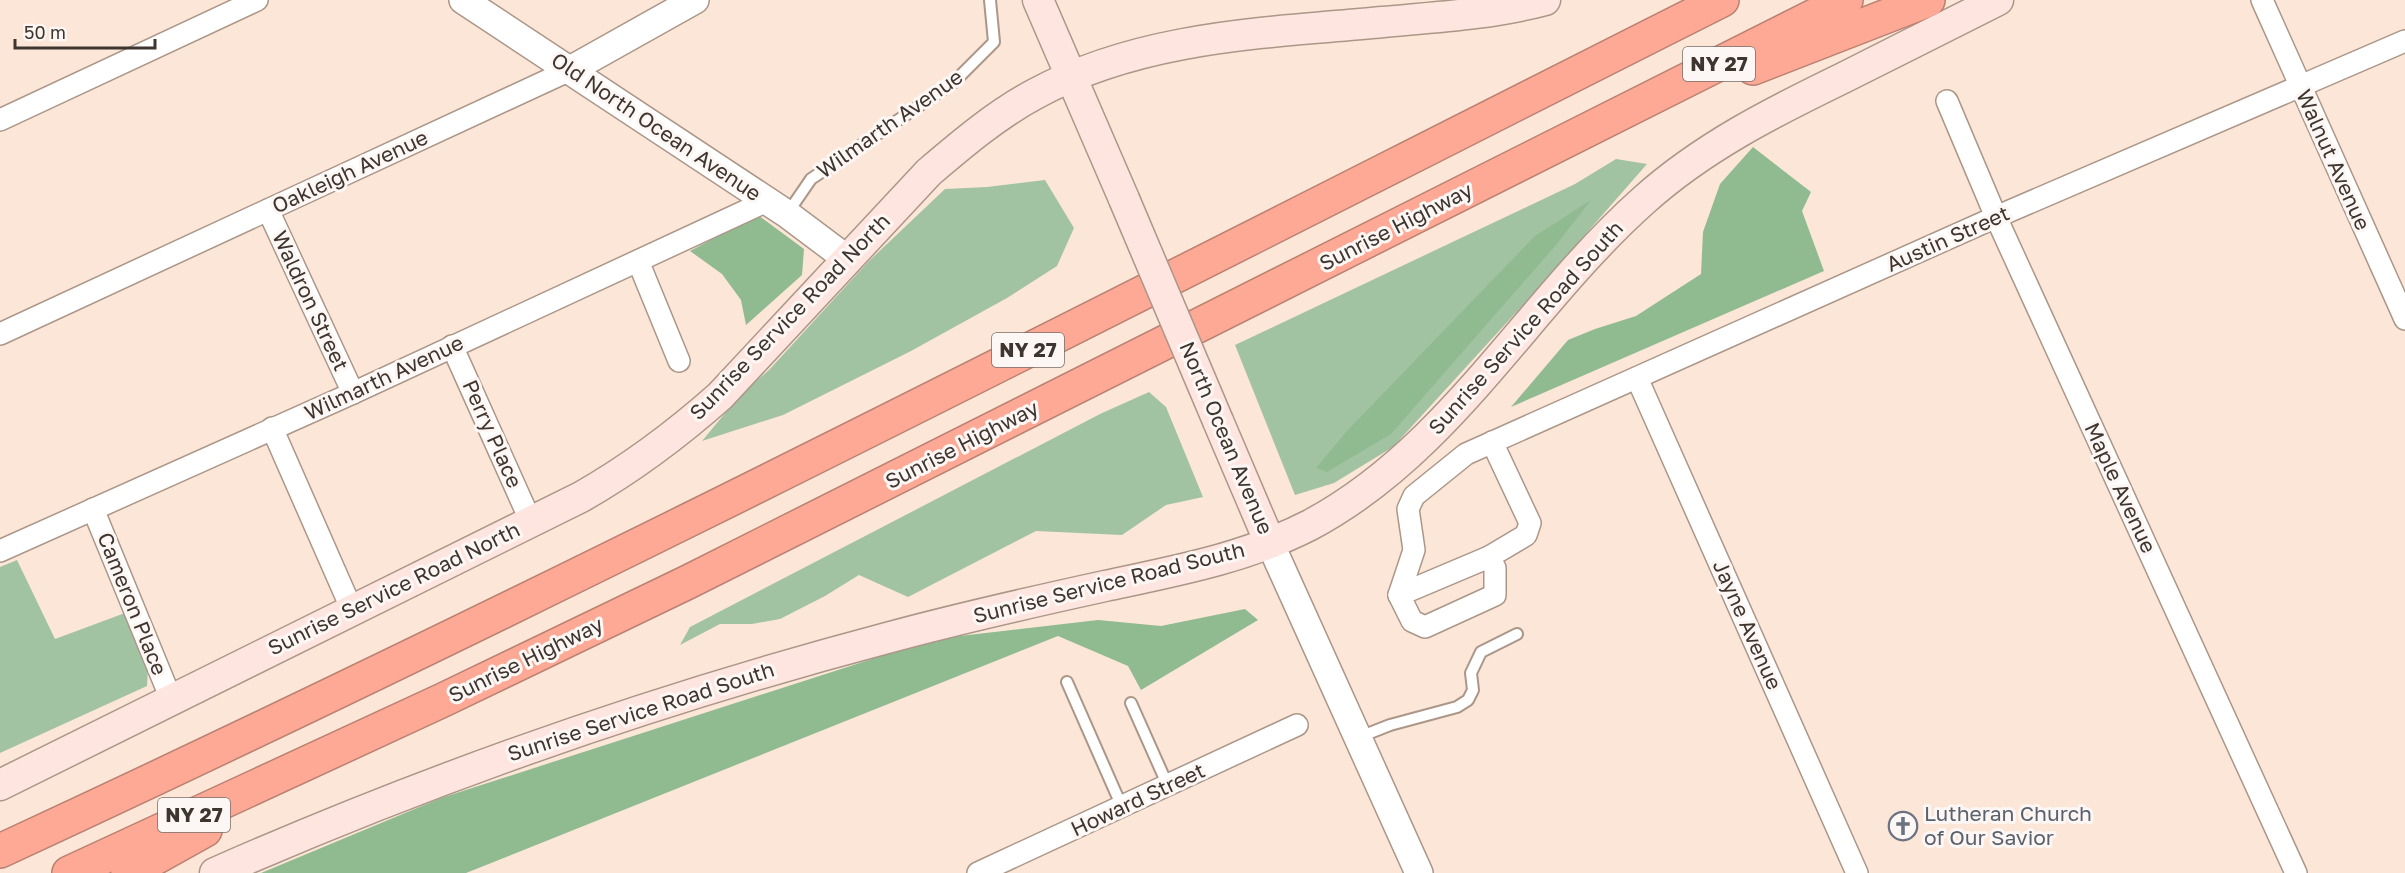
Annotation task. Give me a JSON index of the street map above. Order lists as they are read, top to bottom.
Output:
{
  "streets": {
    "highway": ["NY 27", "Sunrise Highway"],
    "main road": ["Sunrise Service Road North", "Sunrise Service Road South", "North Ocean Avenue"],
    "street": [
      "Wilmarth Avenue",
      "Old North Ocean Avenue",
      "Walnut Avenue",
      "Oakleigh Avenue",
      "Austin Street",
      "Waldron Street",
      "Perry Place",
      "Maple Avenue",
      "Cameron Place",
      "Jayne Avenue",
      "Howard Street"
    ]
  },
  "crossings": [
    ["Wilmarth Avenue", "Old North Ocean Avenue"],
    ["Wilmarth Avenue", "Waldron Street"],
    ["Wilmarth Avenue", "Perry Place"],
    ["Wilmarth Avenue", "Cameron Place"],
    ["Old North Ocean Avenue", "Oakleigh Avenue"],
    ["Old North Ocean Avenue", "Sunrise Service Road North"],
    ["Walnut Avenue", "Austin Street"],
    ["Oakleigh Avenue", "Waldron Street"],
    ["Austin Street", "Maple Avenue"],
    ["Austin Street", "Jayne Avenue"],
    ["Sunrise Service Road North", "Perry Place"],
    ["Sunrise Service Road North", "North Ocean Avenue"],
    ["Sunrise Service Road North", "Cameron Place"],
    ["Sunrise Service Road South", "North Ocean Avenue"]
  ],
  "places": {
    "church": ["Lutheran Church of Our Savior"]
  },
  "scale_bar": "50 m"
}
